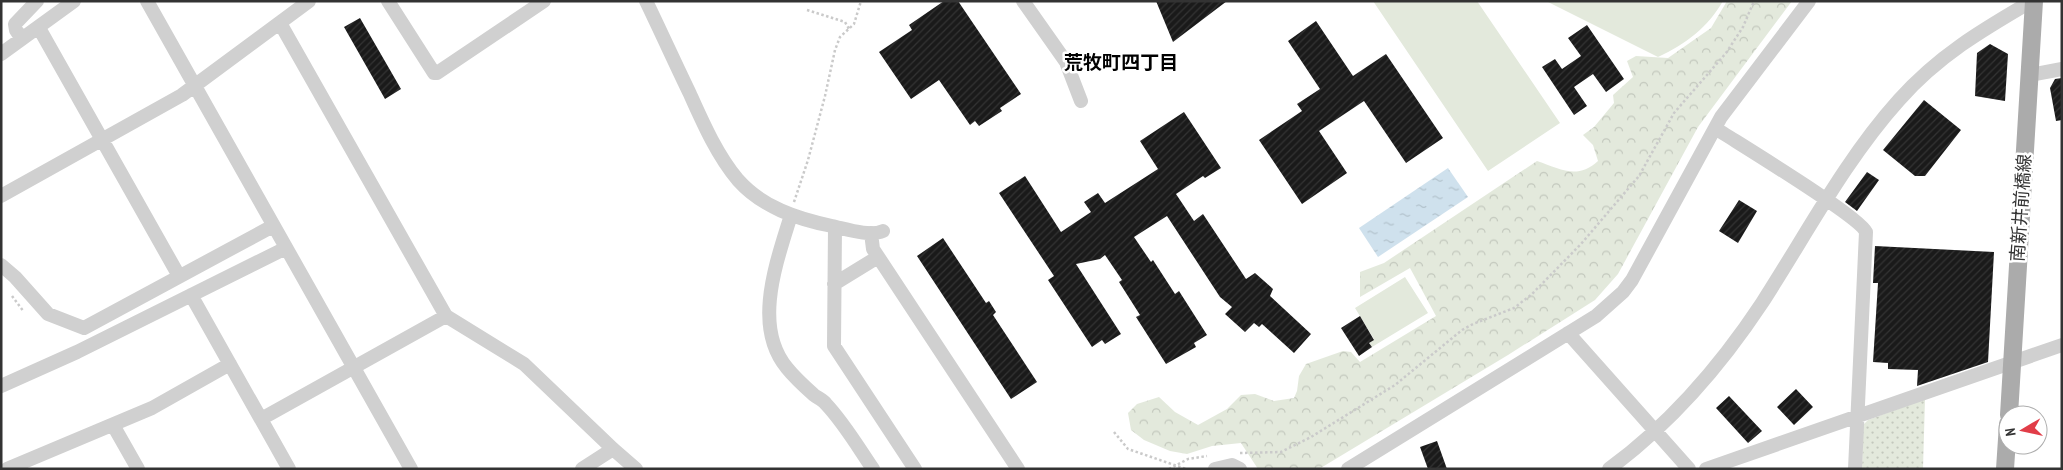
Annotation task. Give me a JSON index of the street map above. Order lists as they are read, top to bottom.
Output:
{
  "streets": {
    "main road": ["南新井前橋線"]
  },
  "districts": ["荒牧町四丁目"],
  "north": "left"
}
